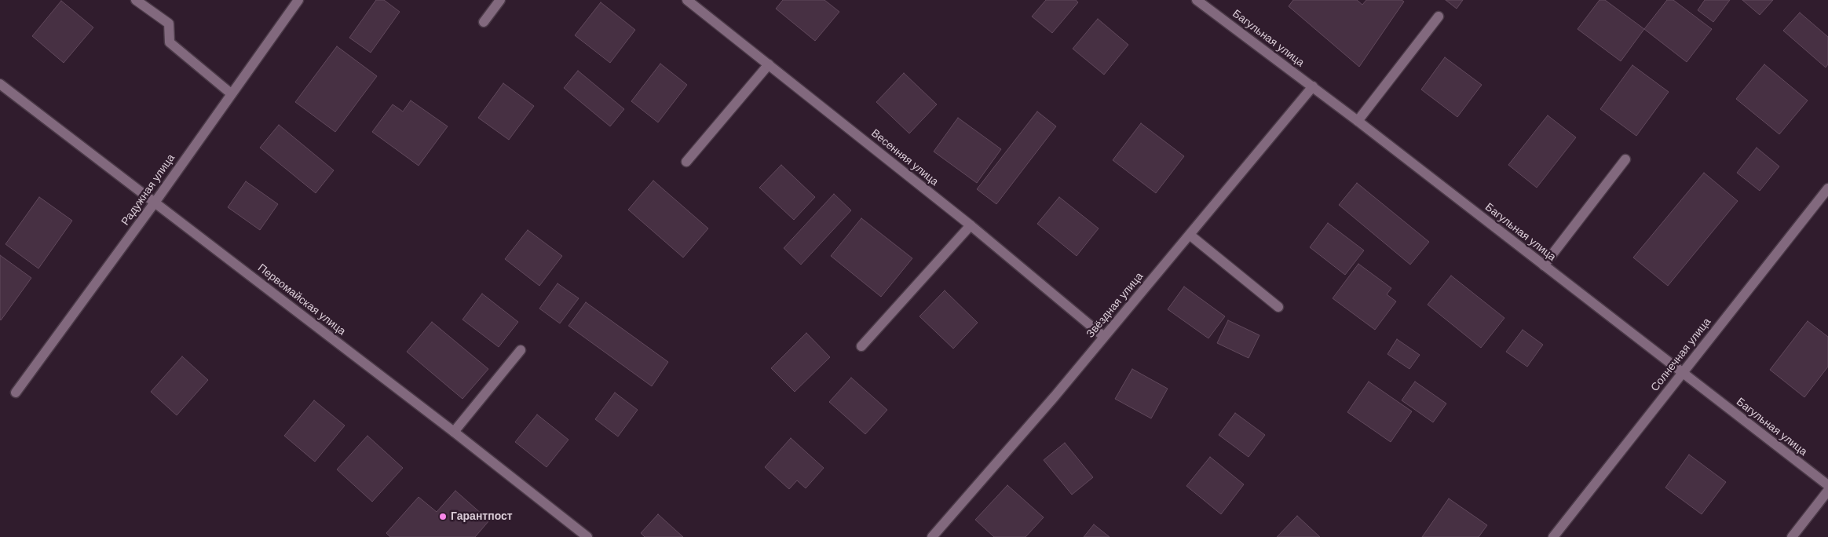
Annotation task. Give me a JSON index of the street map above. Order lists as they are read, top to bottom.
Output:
{
  "streets": {
    "street": [
      "Багульная улица",
      "Весенняя улица",
      "Радужная улица",
      "Первомайская улица",
      "Звёздная улица",
      "Солнечная улица"
    ]
  },
  "crossings": [
    ["Багульная улица", "Звёздная улица"],
    ["Багульная улица", "Солнечная улица"],
    ["Весенняя улица", "Звёздная улица"],
    ["Радужная улица", "Первомайская улица"]
  ],
  "places": ["Гарантпост"]
}
